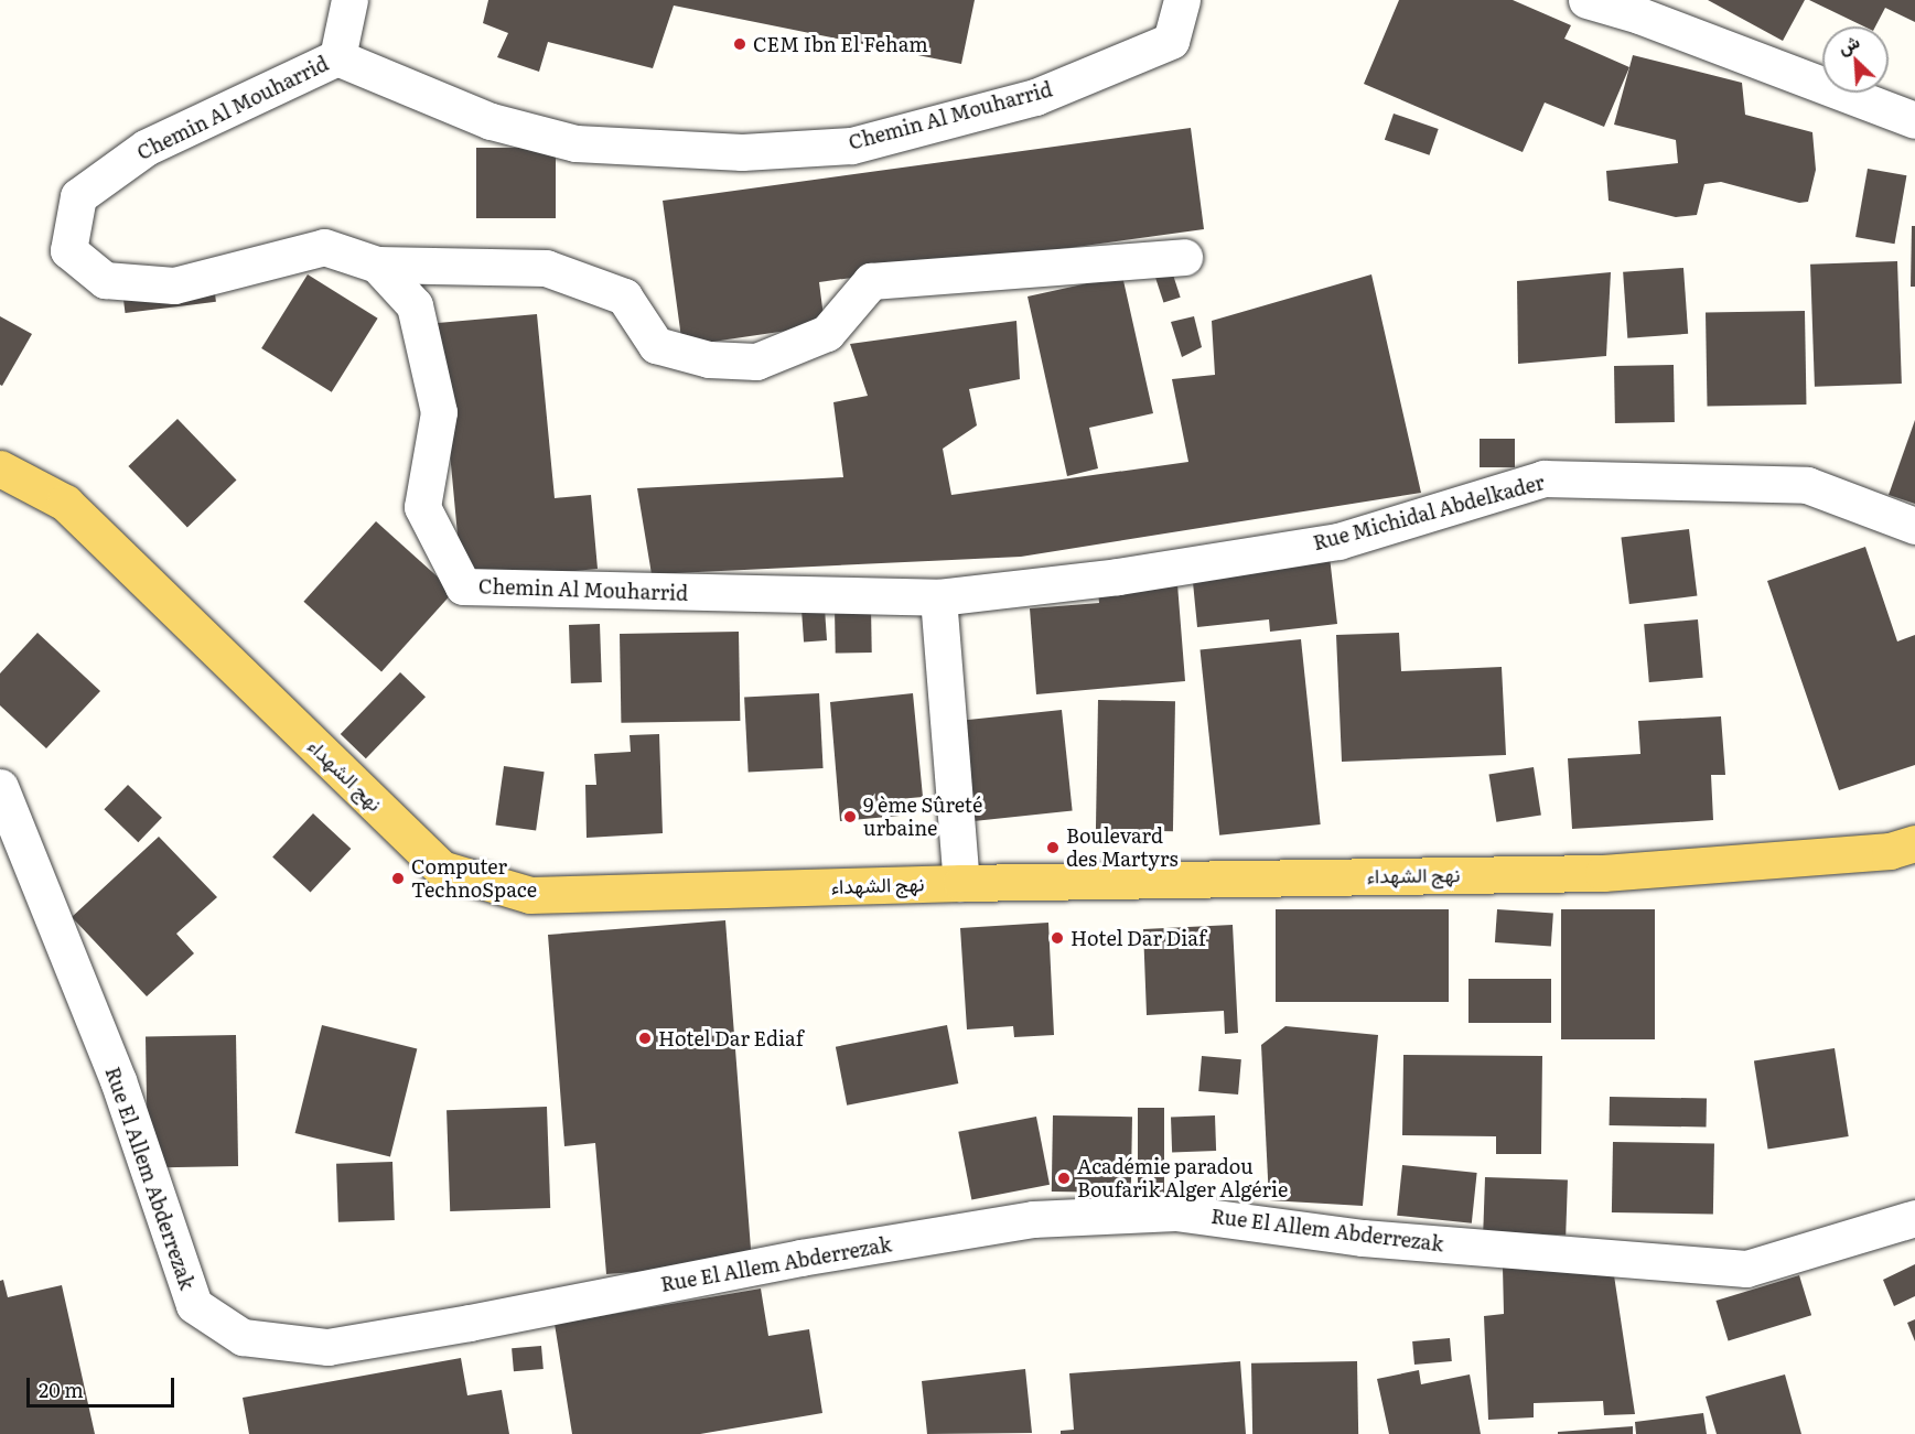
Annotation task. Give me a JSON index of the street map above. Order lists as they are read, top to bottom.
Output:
{
  "streets": {
    "main road": ["نهج الشهداء"],
    "street": ["Chemin Al Mouharrid", "Rue Michidal Abdelkader", "Rue El Allem Abderrezak"]
  },
  "crossings": [
    ["Chemin Al Mouharrid", "Rue Michidal Abdelkader"]
  ],
  "places": [
    "CEM Ibn El Feham",
    "9 ème Sûreté urbaine",
    "Boulevard des Martyrs",
    "Computer TechnoSpace",
    "Hotel Dar Diaf",
    "Hotel Dar Ediaf",
    "Académie paradou Boufarik Alger Algérie"
  ],
  "scale_bar": "20 m",
  "north": "top left"
}
